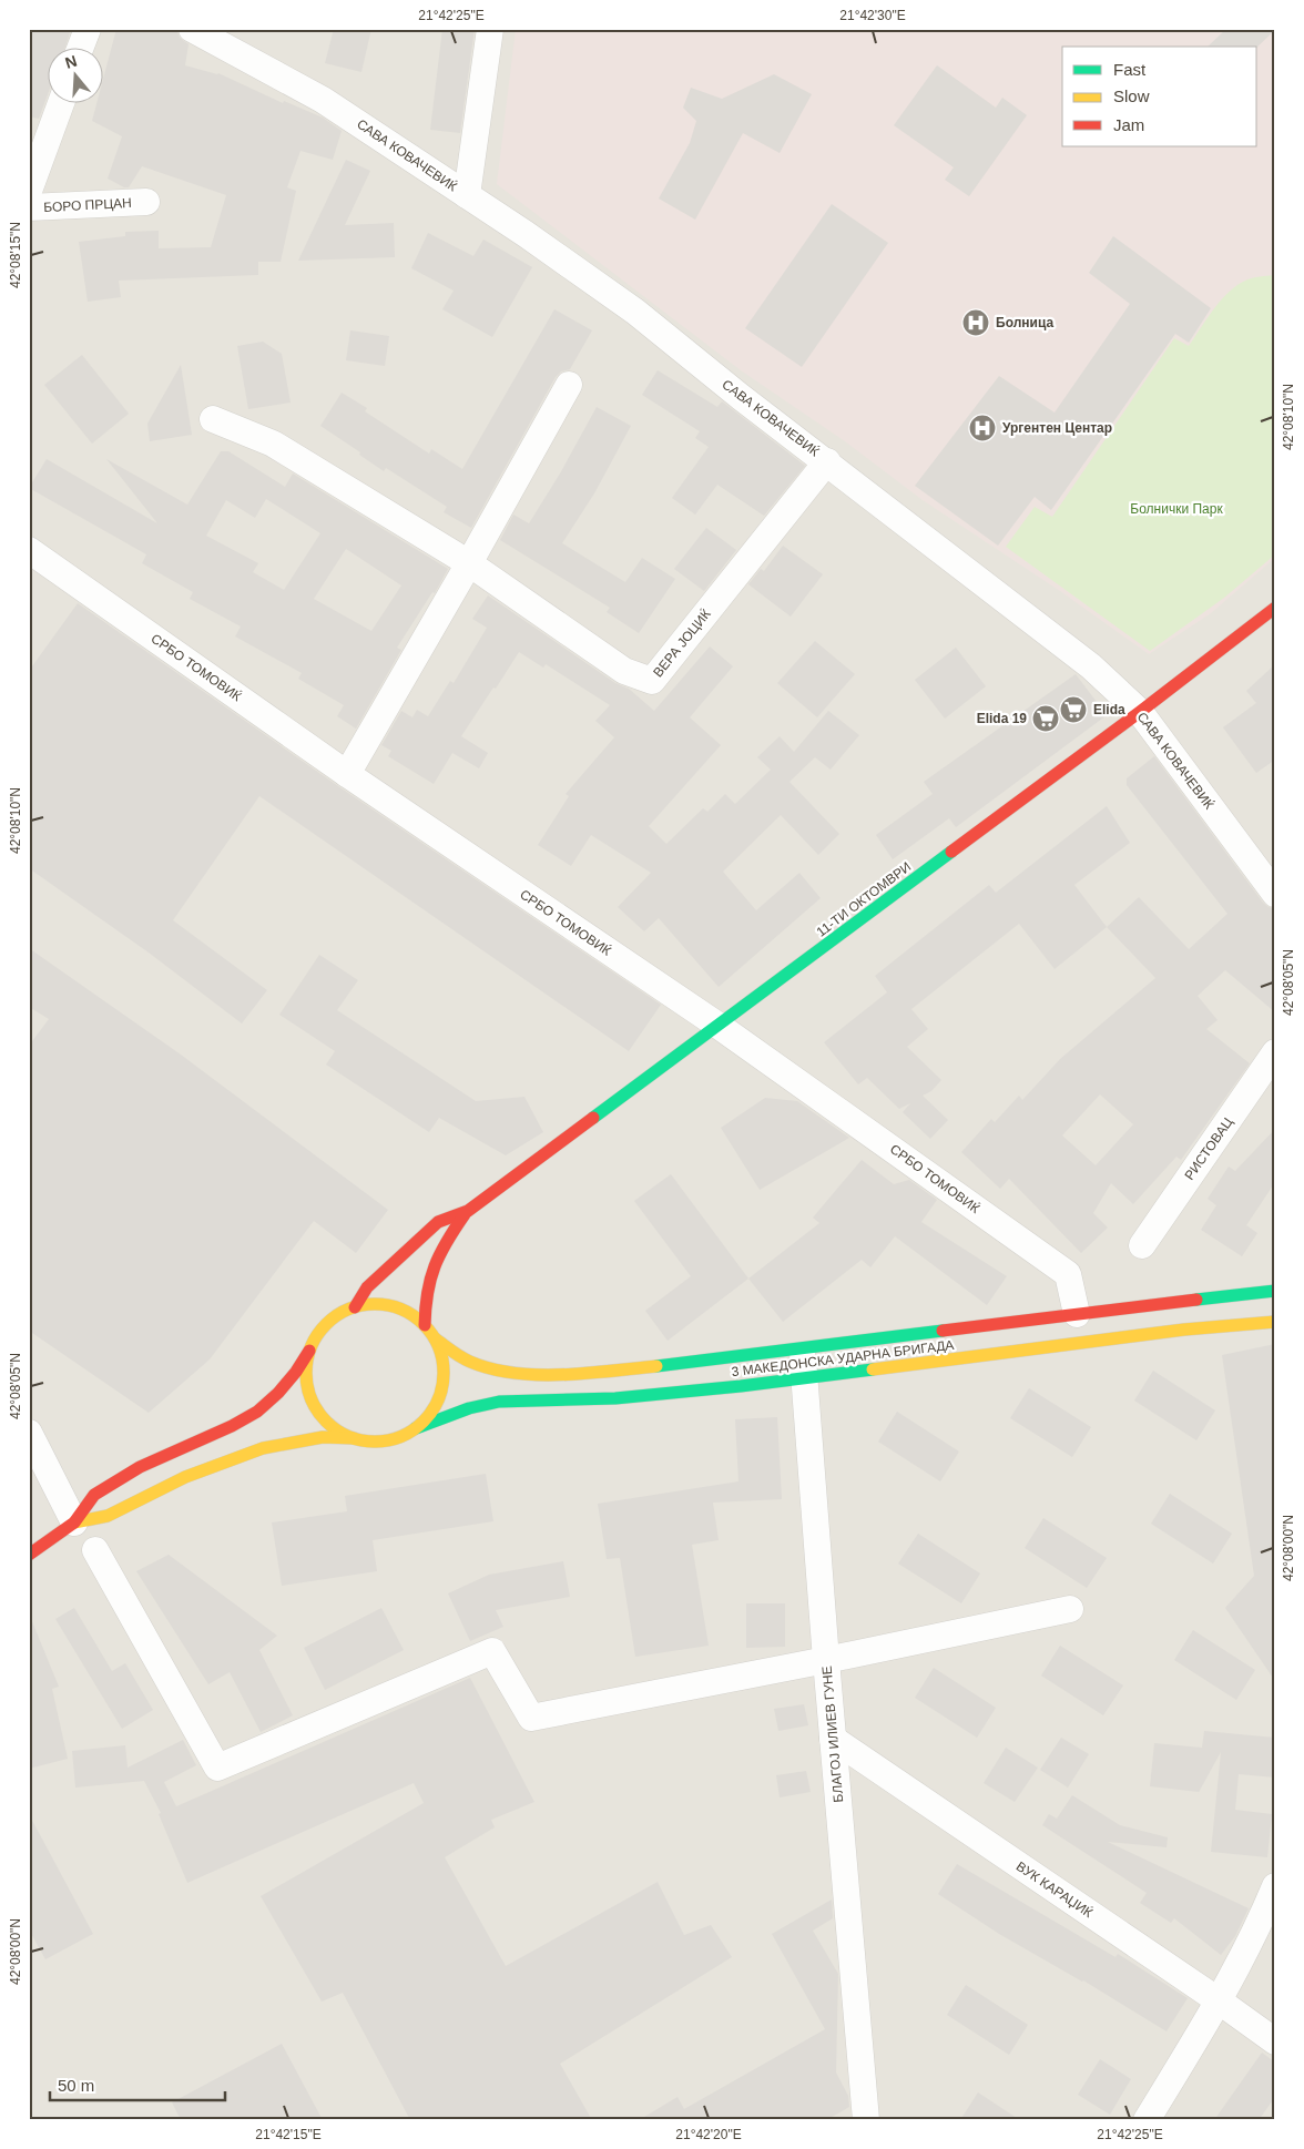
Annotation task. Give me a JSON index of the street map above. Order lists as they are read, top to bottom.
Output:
{
  "streets": {
    "main road": ["11-ТИ ОКТОМВРИ", "3 МАКЕДОНСКА УДАРНА БРИГАДА"],
    "street": [
      "САВА КОВАЧЕВИЌ",
      "БОРО ПРЦАН",
      "ВЕРА ЈОЦИЌ",
      "СРБО ТОМОВИЌ",
      "РИСТОВАЦ",
      "БЛАГОЈ ИЛИЕВ ГУНЕ",
      "ВУК КАРАЏИЌ"
    ]
  },
  "crossings": [
    ["САВА КОВАЧЕВИЌ", "ВЕРА ЈОЦИЌ"],
    ["САВА КОВАЧЕВИЌ", "11-ТИ ОКТОМВРИ"],
    ["СРБО ТОМОВИЌ", "11-ТИ ОКТОМВРИ"],
    ["СРБО ТОМОВИЌ", "3 МАКЕДОНСКА УДАРНА БРИГАДА"],
    ["3 МАКЕДОНСКА УДАРНА БРИГАДА", "БЛАГОЈ ИЛИЕВ ГУНЕ"],
    ["БЛАГОЈ ИЛИЕВ ГУНЕ", "ВУК КАРАЏИЌ"]
  ],
  "parks": ["Болнички Парк"],
  "places": {
    "hospital": ["Болница", "Ургентен Центар"],
    "supermarket": ["Elida", "Elida 19"]
  },
  "legend": ["Fast", "Slow", "Jam"],
  "scale_bar": "50 m",
  "north": "top",
  "coordinates": [
    "21°42'25\"E",
    "21°42'30\"E",
    "42°08'15\"N",
    "42°08'10\"N",
    "42°08'05\"N",
    "42°08'00\"N",
    "21°42'15\"E",
    "21°42'20\"E"
  ]
}
